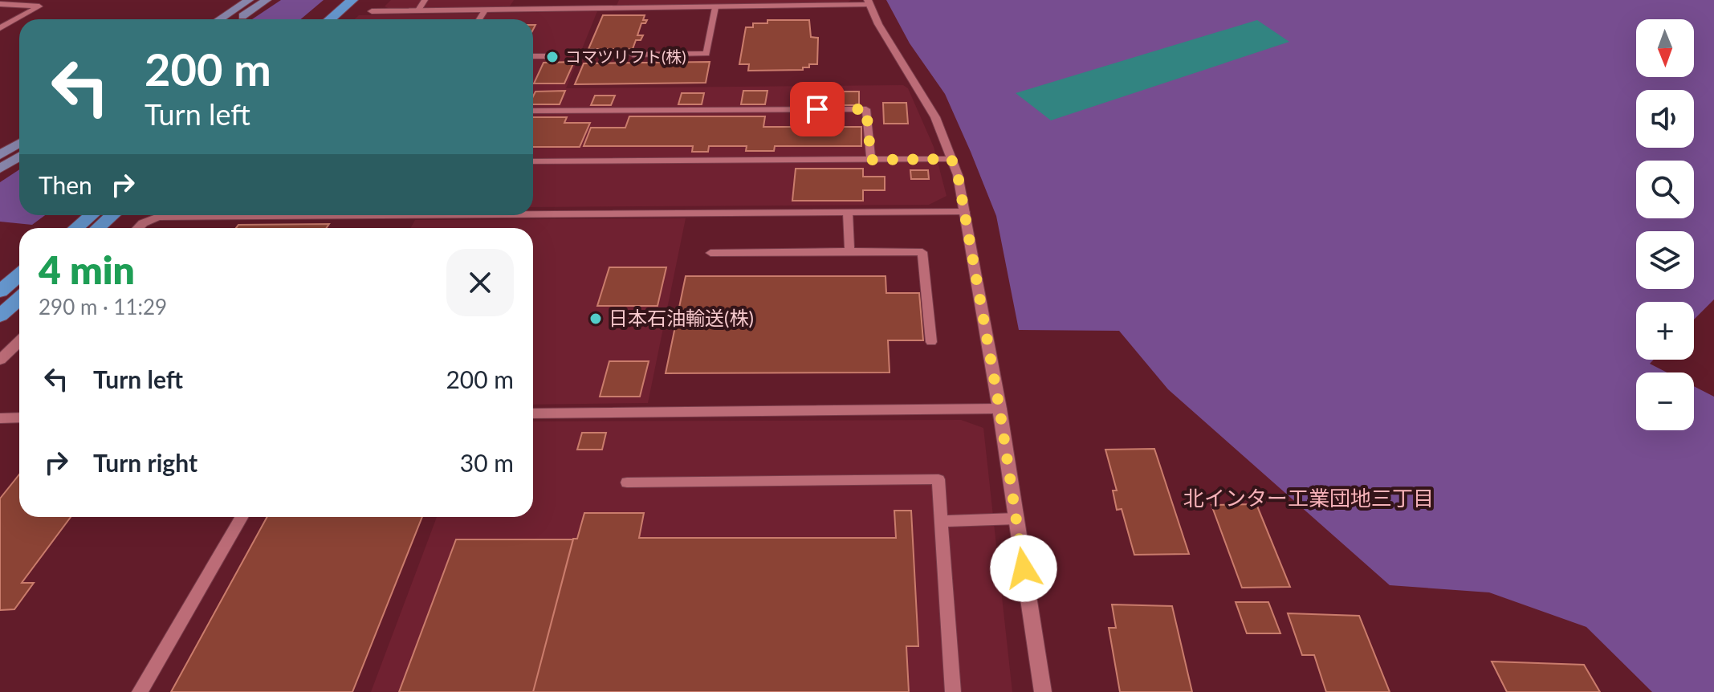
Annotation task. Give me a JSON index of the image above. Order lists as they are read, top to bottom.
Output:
{
  "districts": ["北インター工業団地三丁目"],
  "places": ["コマツリフト(株)", "日本石油輸送(株)"],
  "north": "bottom",
  "page": {
    "map_buttons": ["+", "−"],
    "turn": ["200 m", "Turn left"],
    "then": "Then",
    "heading": ["4 min", "290 m · 11:29"],
    "list": [
      {
        "name": "Turn left",
        "value": "200 m"
      },
      {
        "name": "Turn right",
        "value": "30 m"
      }
    ]
  }
}
